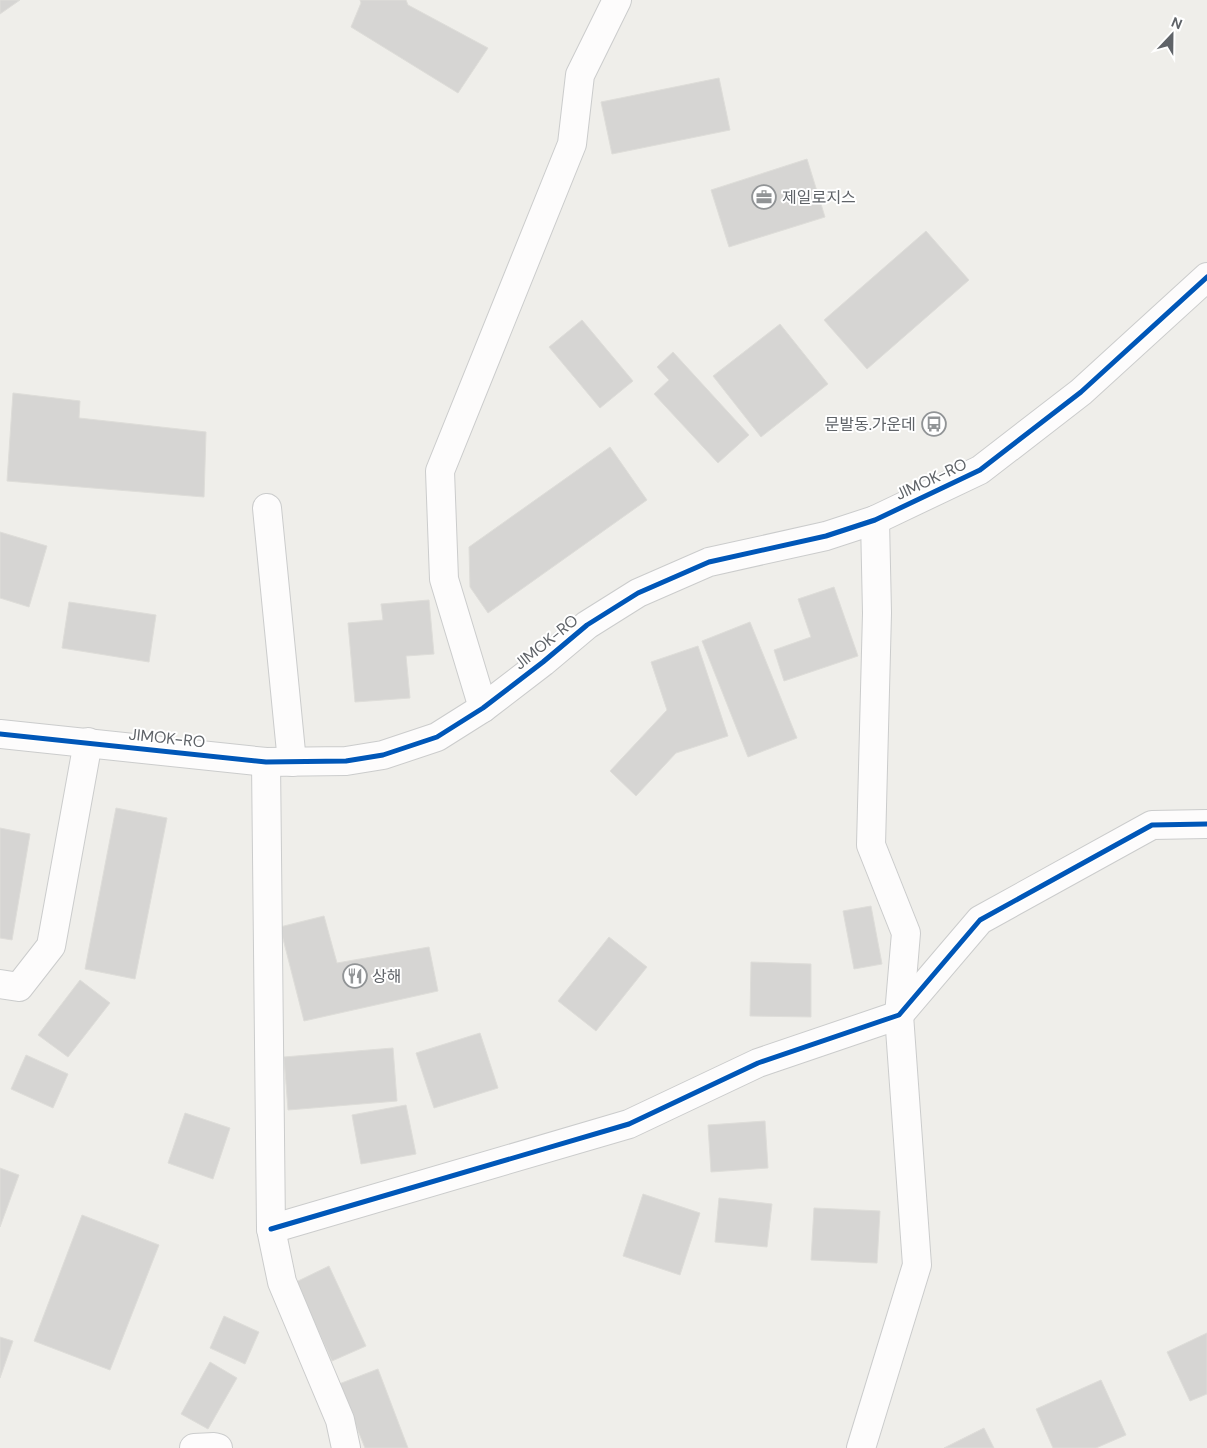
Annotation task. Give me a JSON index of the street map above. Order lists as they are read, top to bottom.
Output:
{
  "streets": {
    "street": ["JIMOK-RO"]
  },
  "places": {
    "office": ["제일로지스"],
    "bus stop": ["문발동.가운데"],
    "restaurant": ["상해"]
  },
  "north": "top"
}
